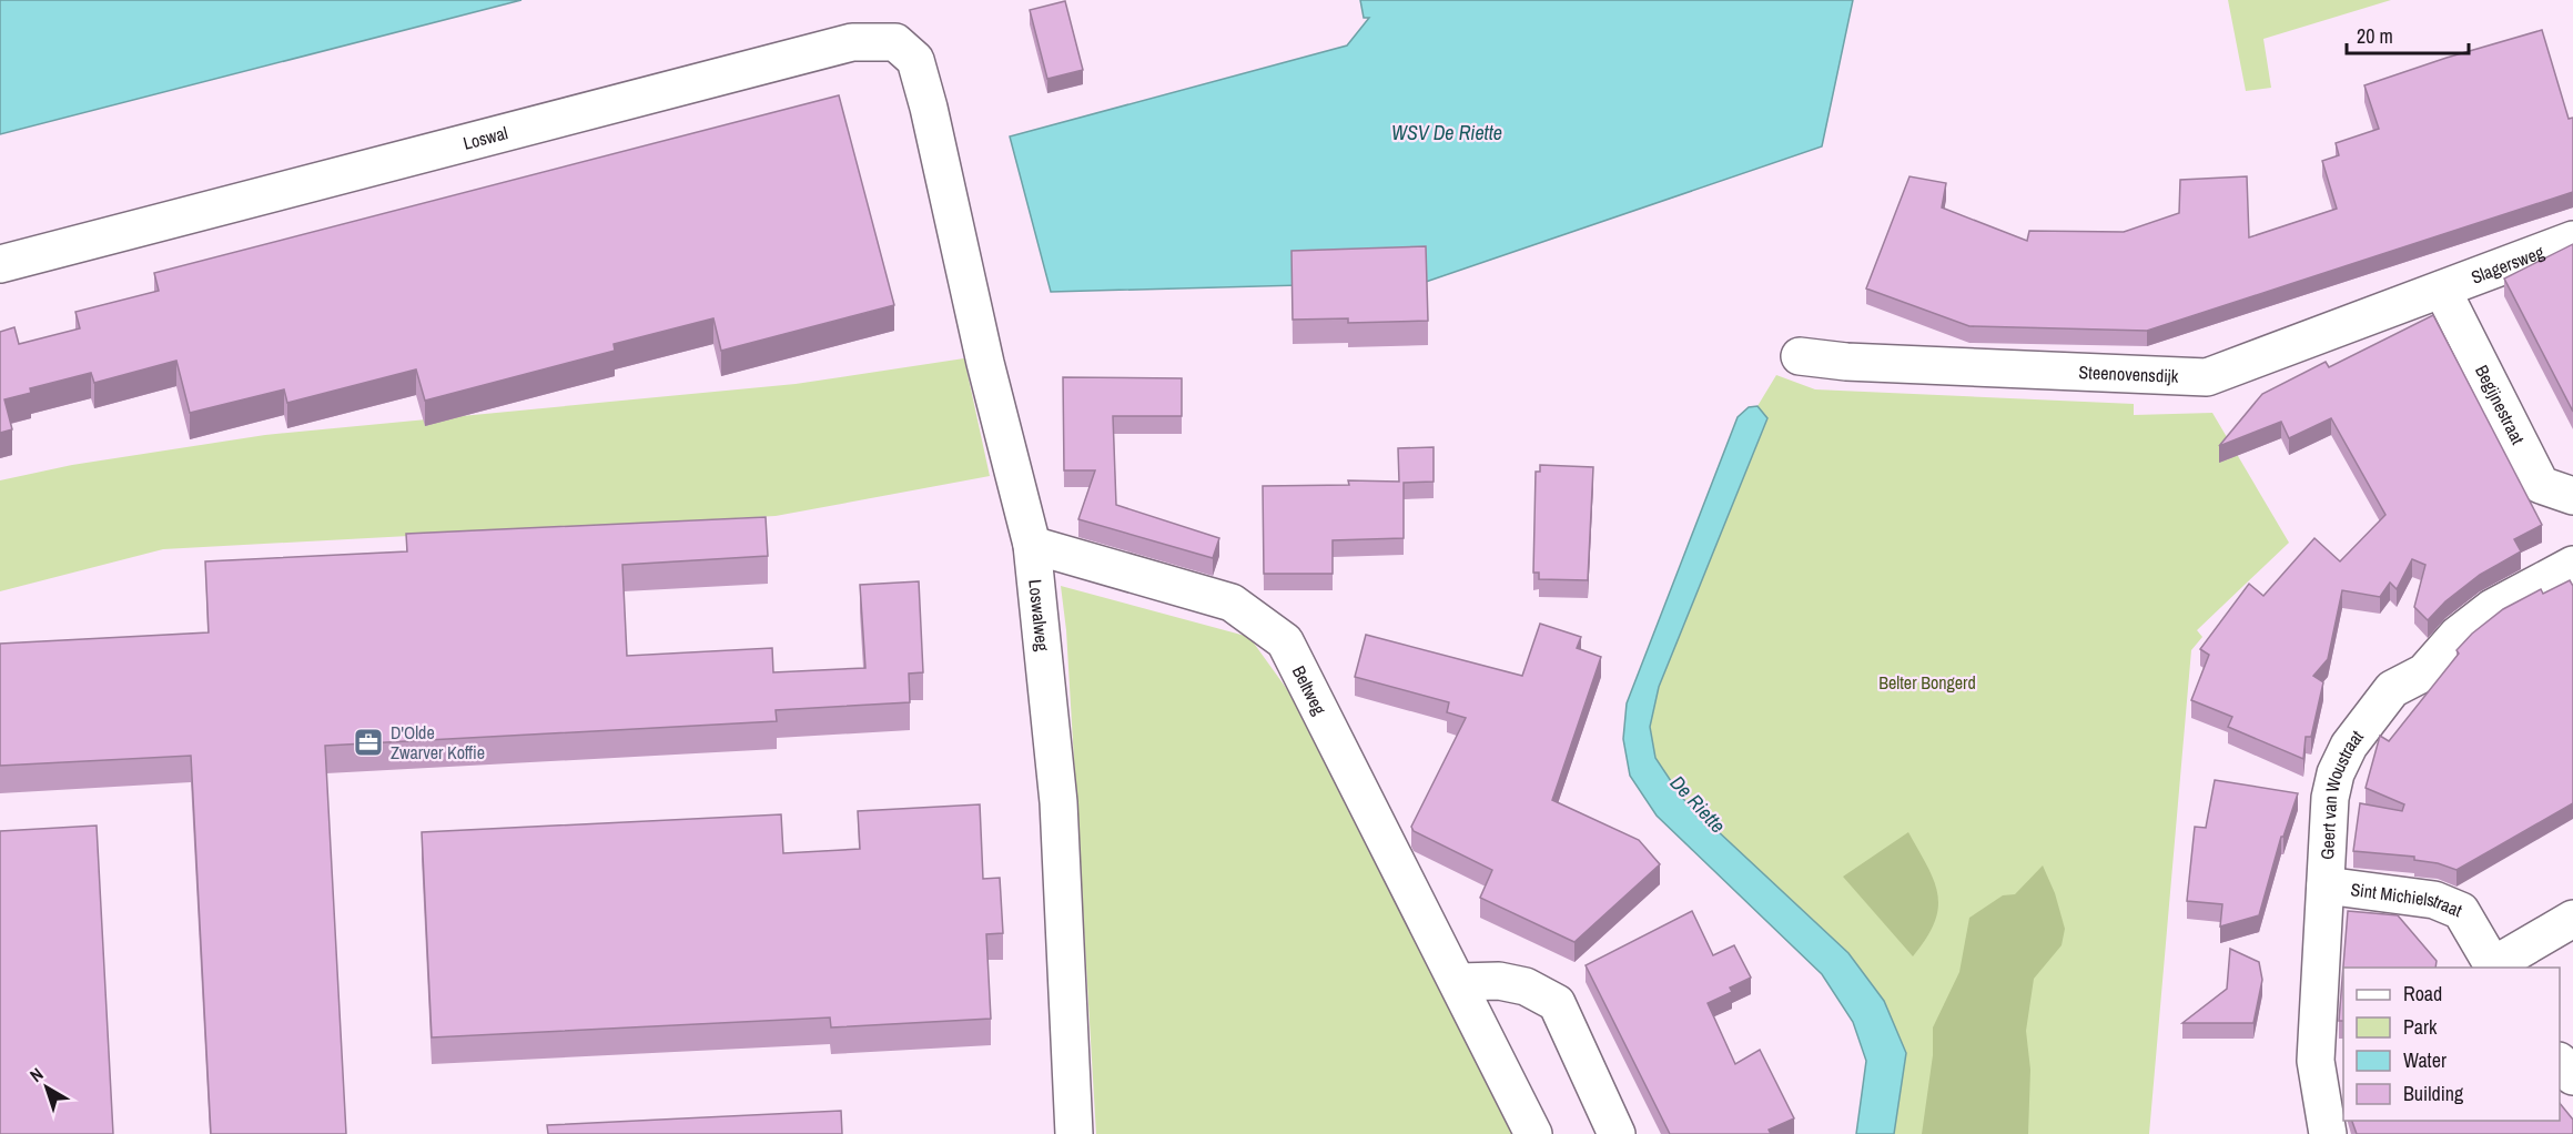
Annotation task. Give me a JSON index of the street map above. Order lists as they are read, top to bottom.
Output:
{
  "streets": {
    "street": [
      "Loswal",
      "Slagersweg",
      "Steenovensdijk",
      "Begijnestraat",
      "Loswalweg",
      "Beltweg",
      "Geert van Woustraat",
      "Sint Michielstraat"
    ]
  },
  "crossings": [
    ["Loswal", "Loswalweg"],
    ["Slagersweg", "Steenovensdijk"],
    ["Slagersweg", "Begijnestraat"],
    ["Steenovensdijk", "Begijnestraat"],
    ["Loswalweg", "Beltweg"],
    ["Geert van Woustraat", "Sint Michielstraat"]
  ],
  "water": ["WSV De Riette", "De Riette"],
  "parks": ["Belter Bongerd"],
  "places": {
    "office": ["D'Olde Zwarver Koffie"]
  },
  "legend": [
    "Road",
    "Park",
    "Water",
    "Building"
  ],
  "scale_bar": "20 m",
  "north": "top left"
}
